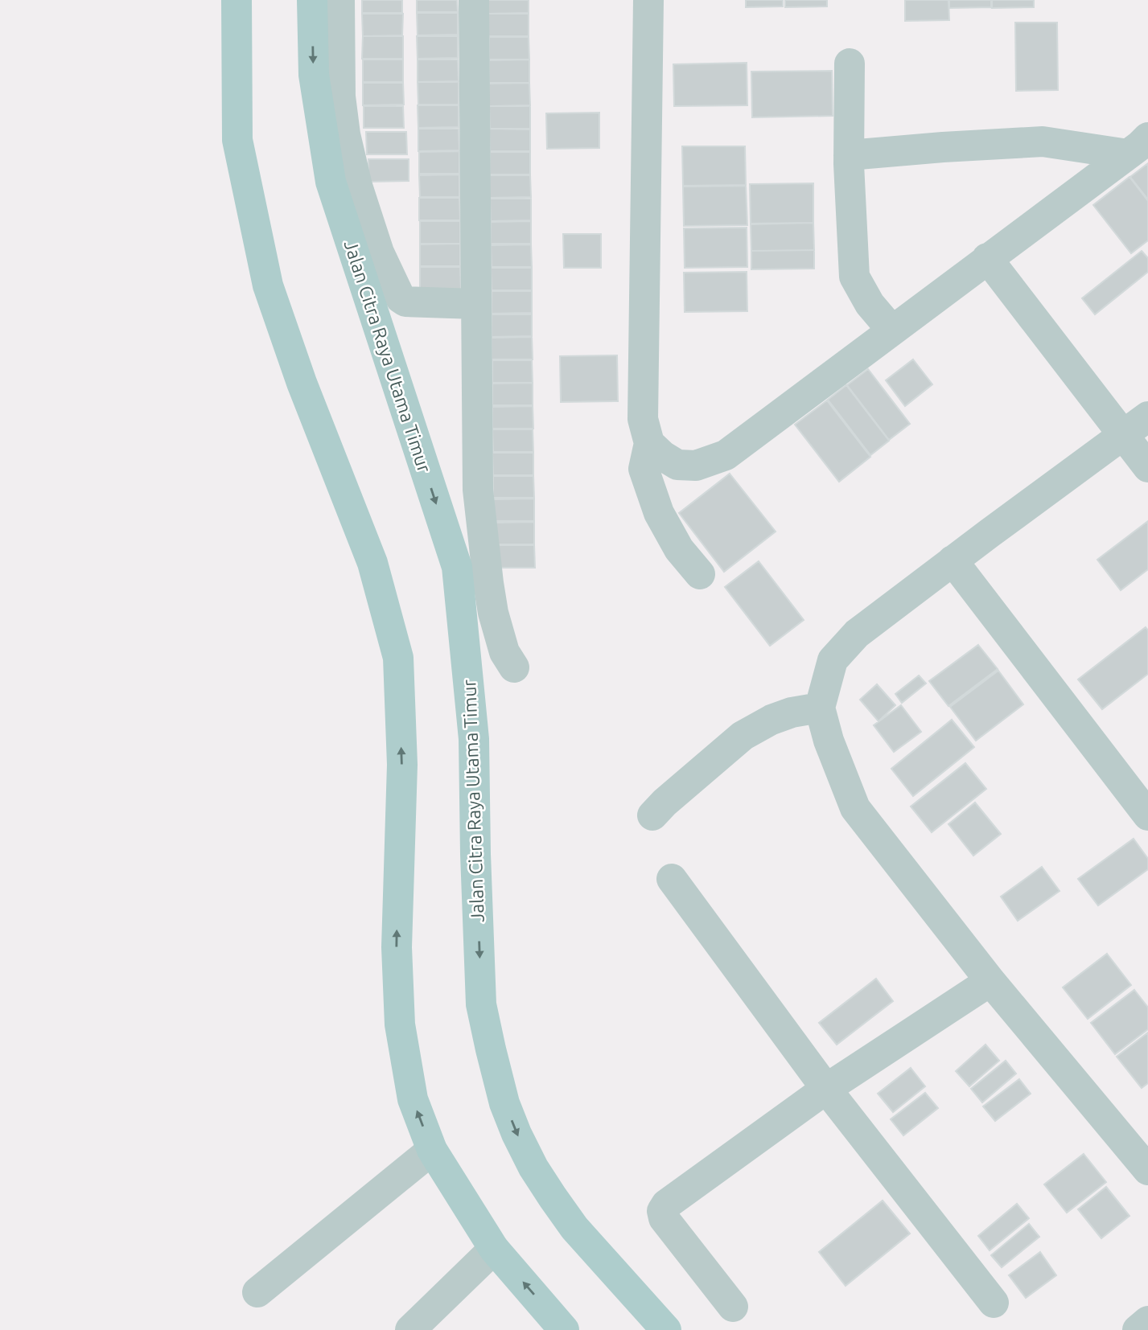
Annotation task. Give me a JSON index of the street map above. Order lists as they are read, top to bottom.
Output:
{
  "streets": {
    "main road": ["Jalan Citra Raya Utama Timur"]
  }
}
